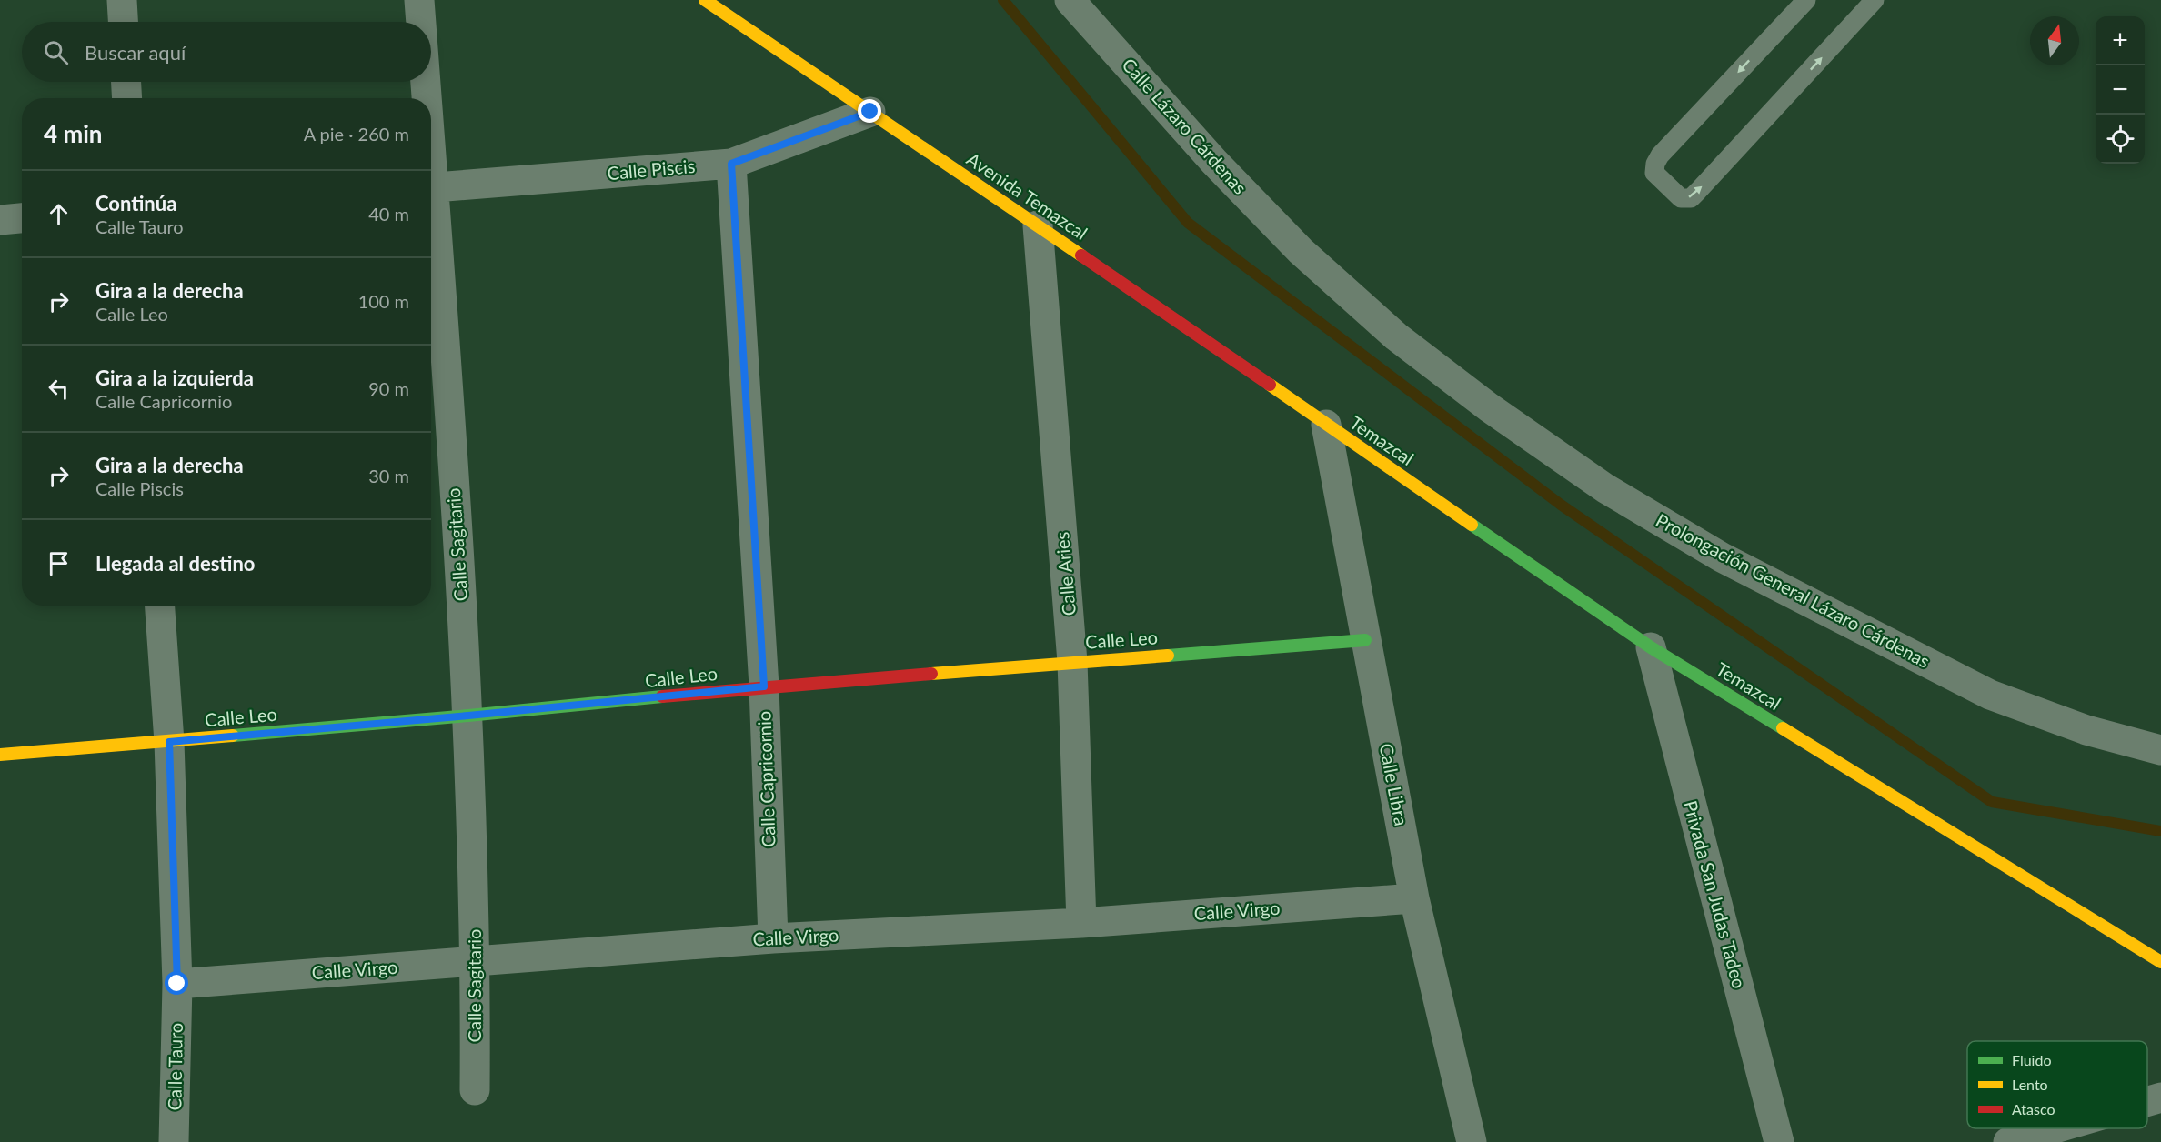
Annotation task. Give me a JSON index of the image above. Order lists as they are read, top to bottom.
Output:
{
  "streets": {
    "street": [
      "Calle Lázaro Cárdenas",
      "Calle Piscis",
      "Avenida Temazcal",
      "Temazcal",
      "Calle Sagitario",
      "Calle Aries",
      "Prolongación General Lázaro Cárdenas",
      "Calle Leo",
      "Calle Capricornio",
      "Calle Libra",
      "Privada San Judas Tadeo",
      "Calle Virgo",
      "Calle Tauro"
    ]
  },
  "crossings": [
    ["Calle Lázaro Cárdenas", "Prolongación General Lázaro Cárdenas"],
    ["Calle Piscis", "Avenida Temazcal"],
    ["Calle Piscis", "Calle Capricornio"],
    ["Avenida Temazcal", "Temazcal"],
    ["Avenida Temazcal", "Calle Aries"],
    ["Avenida Temazcal", "Calle Libra"],
    ["Temazcal", "Calle Libra"],
    ["Temazcal", "Privada San Judas Tadeo"],
    ["Calle Sagitario", "Calle Leo"],
    ["Calle Sagitario", "Calle Virgo"],
    ["Calle Aries", "Calle Leo"],
    ["Calle Aries", "Calle Virgo"],
    ["Calle Leo", "Calle Capricornio"],
    ["Calle Leo", "Calle Libra"],
    ["Calle Leo", "Calle Tauro"],
    ["Calle Capricornio", "Calle Virgo"],
    ["Calle Libra", "Calle Virgo"],
    ["Calle Virgo", "Calle Tauro"]
  ],
  "legend": ["Fluido", "Lento", "Atasco"],
  "north": "top",
  "page": {
    "map_buttons": ["+", "−"],
    "search": "Buscar aquí",
    "heading": ["4 min", "A pie · 260 m"],
    "list": [
      ["Continúa", "Calle Tauro", "40 m"],
      ["Gira a la derecha", "Calle Leo", "100 m"],
      ["Gira a la izquierda", "Calle Capricornio", "90 m"],
      ["Gira a la derecha", "Calle Piscis", "30 m"],
      "Llegada al destino"
    ]
  }
}
